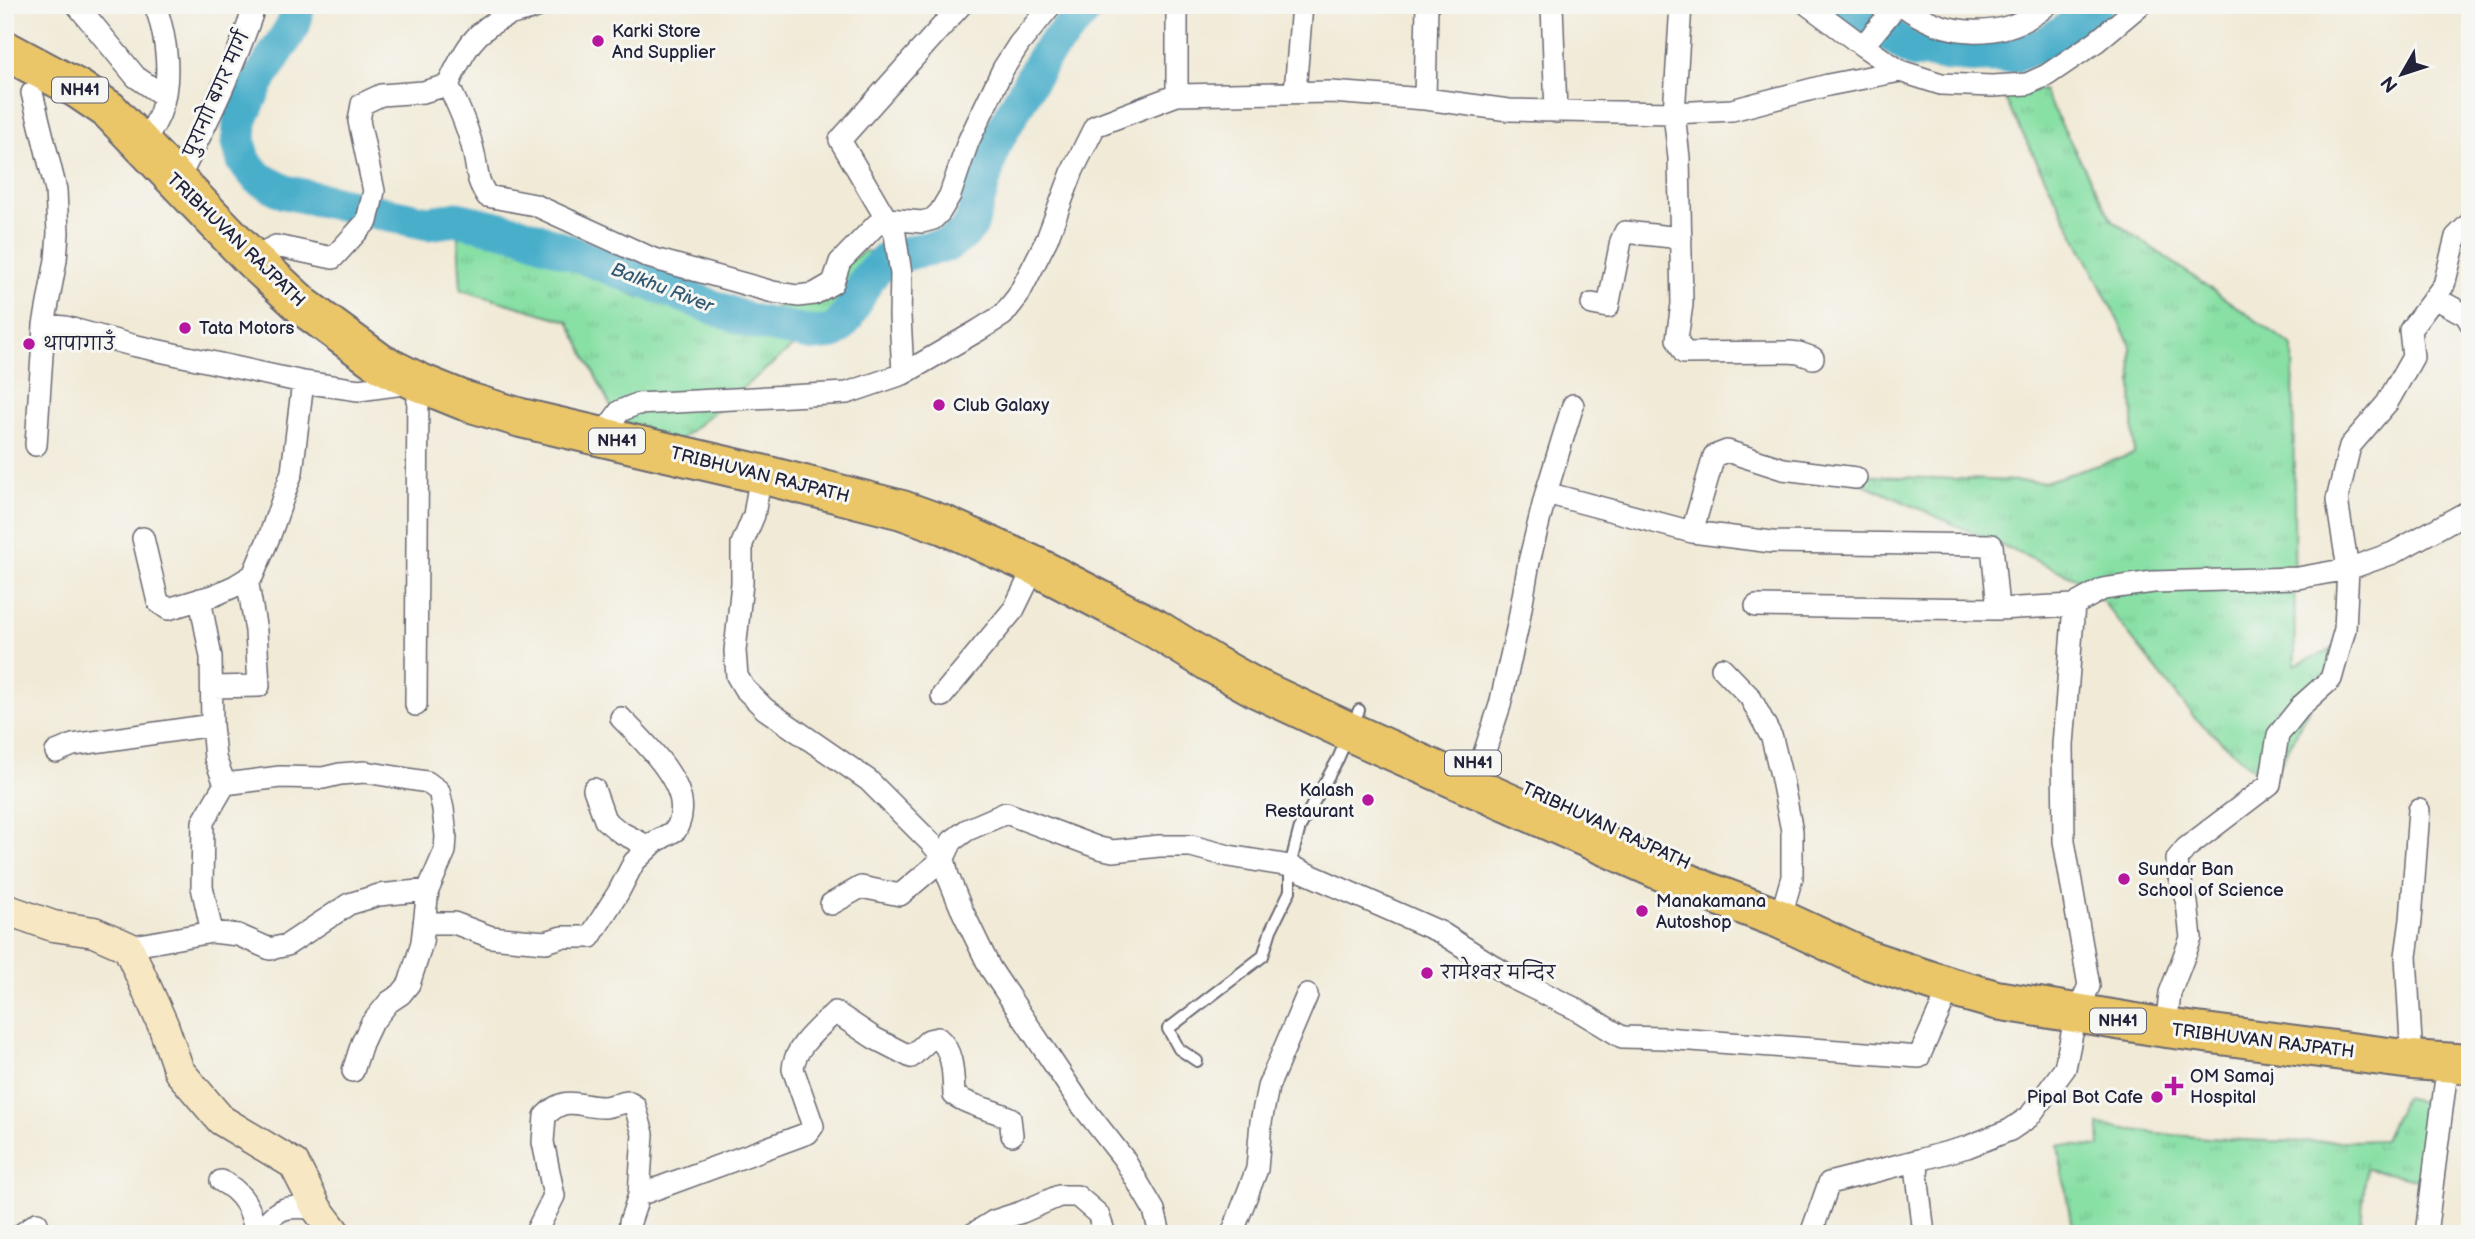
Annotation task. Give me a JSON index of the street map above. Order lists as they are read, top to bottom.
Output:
{
  "streets": {
    "highway": ["NH41", "TRIBHUVAN RAJPATH"],
    "street": ["पुरानाो बगर मार्ग"]
  },
  "crossings": [
    ["पुरानाो बगर मार्ग", "TRIBHUVAN RAJPATH"]
  ],
  "water": ["Balkhu River"],
  "places": {
    "other": [
      "Karki Store And Supplier",
      "Tata Motors",
      "थापागाउँ",
      "Club Galaxy",
      "Kalash Restaurant",
      "Sundar Ban School of Science",
      "Manakamana Autoshop",
      "रामेश्वर मन्दिर",
      "Pipal Bot Cafe"
    ],
    "health": ["OM Samaj Hospital"]
  },
  "north": "bottom left"
}
